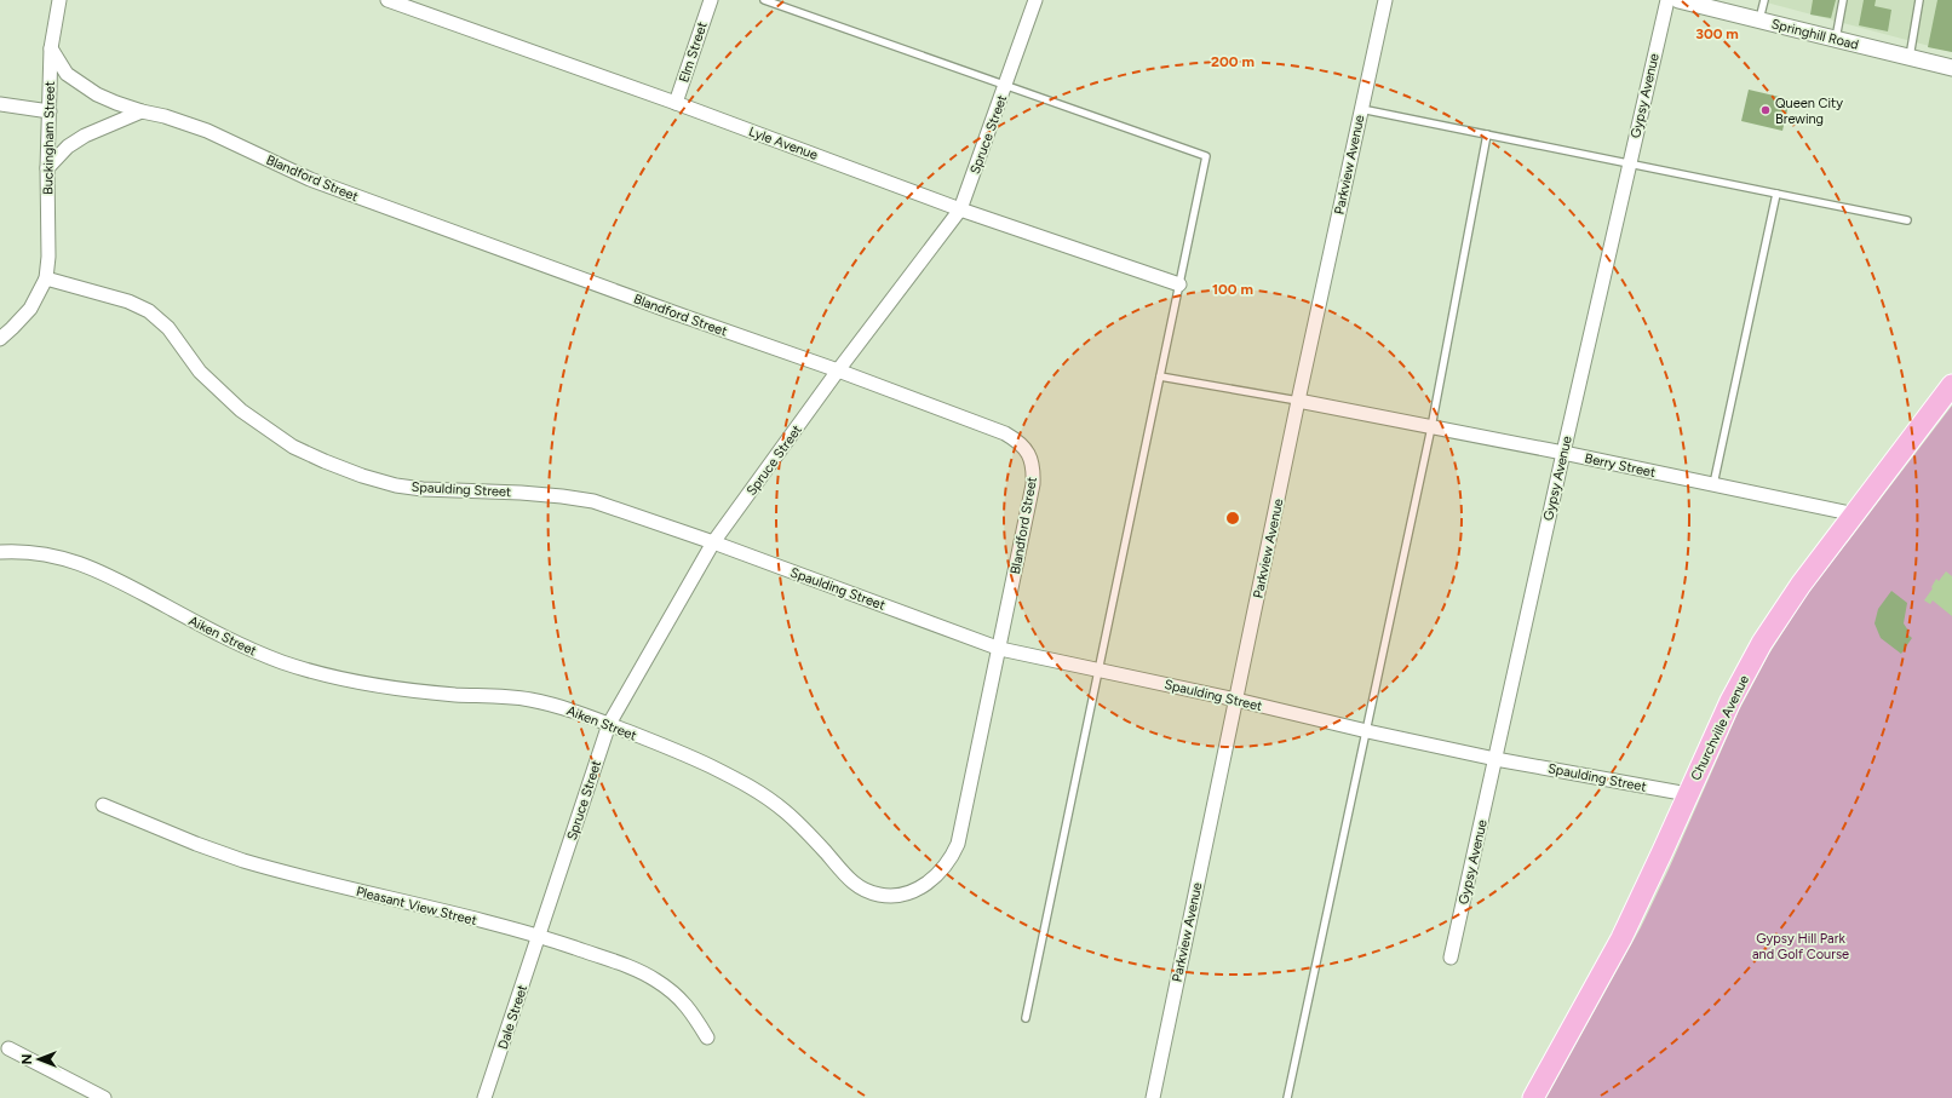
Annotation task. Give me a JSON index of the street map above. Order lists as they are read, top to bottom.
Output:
{
  "streets": {
    "main road": ["Churchville Avenue"],
    "street": [
      "Springhill Road",
      "Elm Street",
      "Gypsy Avenue",
      "Spruce Street",
      "Buckingham Street",
      "Lyle Avenue",
      "Parkview Avenue",
      "Blandford Street",
      "Berry Street",
      "Spaulding Street",
      "Aiken Street",
      "Pleasant View Street",
      "Dale Street"
    ]
  },
  "crossings": [
    ["Springhill Road", "Gypsy Avenue"],
    ["Elm Street", "Lyle Avenue"],
    ["Gypsy Avenue", "Berry Street"],
    ["Gypsy Avenue", "Spaulding Street"],
    ["Spruce Street", "Lyle Avenue"],
    ["Spruce Street", "Blandford Street"],
    ["Spruce Street", "Spaulding Street"],
    ["Spruce Street", "Aiken Street"],
    ["Spruce Street", "Pleasant View Street"],
    ["Spruce Street", "Dale Street"],
    ["Buckingham Street", "Blandford Street"],
    ["Buckingham Street", "Spaulding Street"],
    ["Parkview Avenue", "Berry Street"],
    ["Parkview Avenue", "Spaulding Street"],
    ["Blandford Street", "Spaulding Street"],
    ["Blandford Street", "Aiken Street"],
    ["Berry Street", "Churchville Avenue"],
    ["Spaulding Street", "Aiken Street"],
    ["Spaulding Street", "Churchville Avenue"],
    ["Pleasant View Street", "Dale Street"]
  ],
  "parks": ["Gypsy Hill Park and Golf Course"],
  "places": ["Queen City Brewing"],
  "north": "left",
  "rings": ["300 m", "200 m", "100 m"]
}
